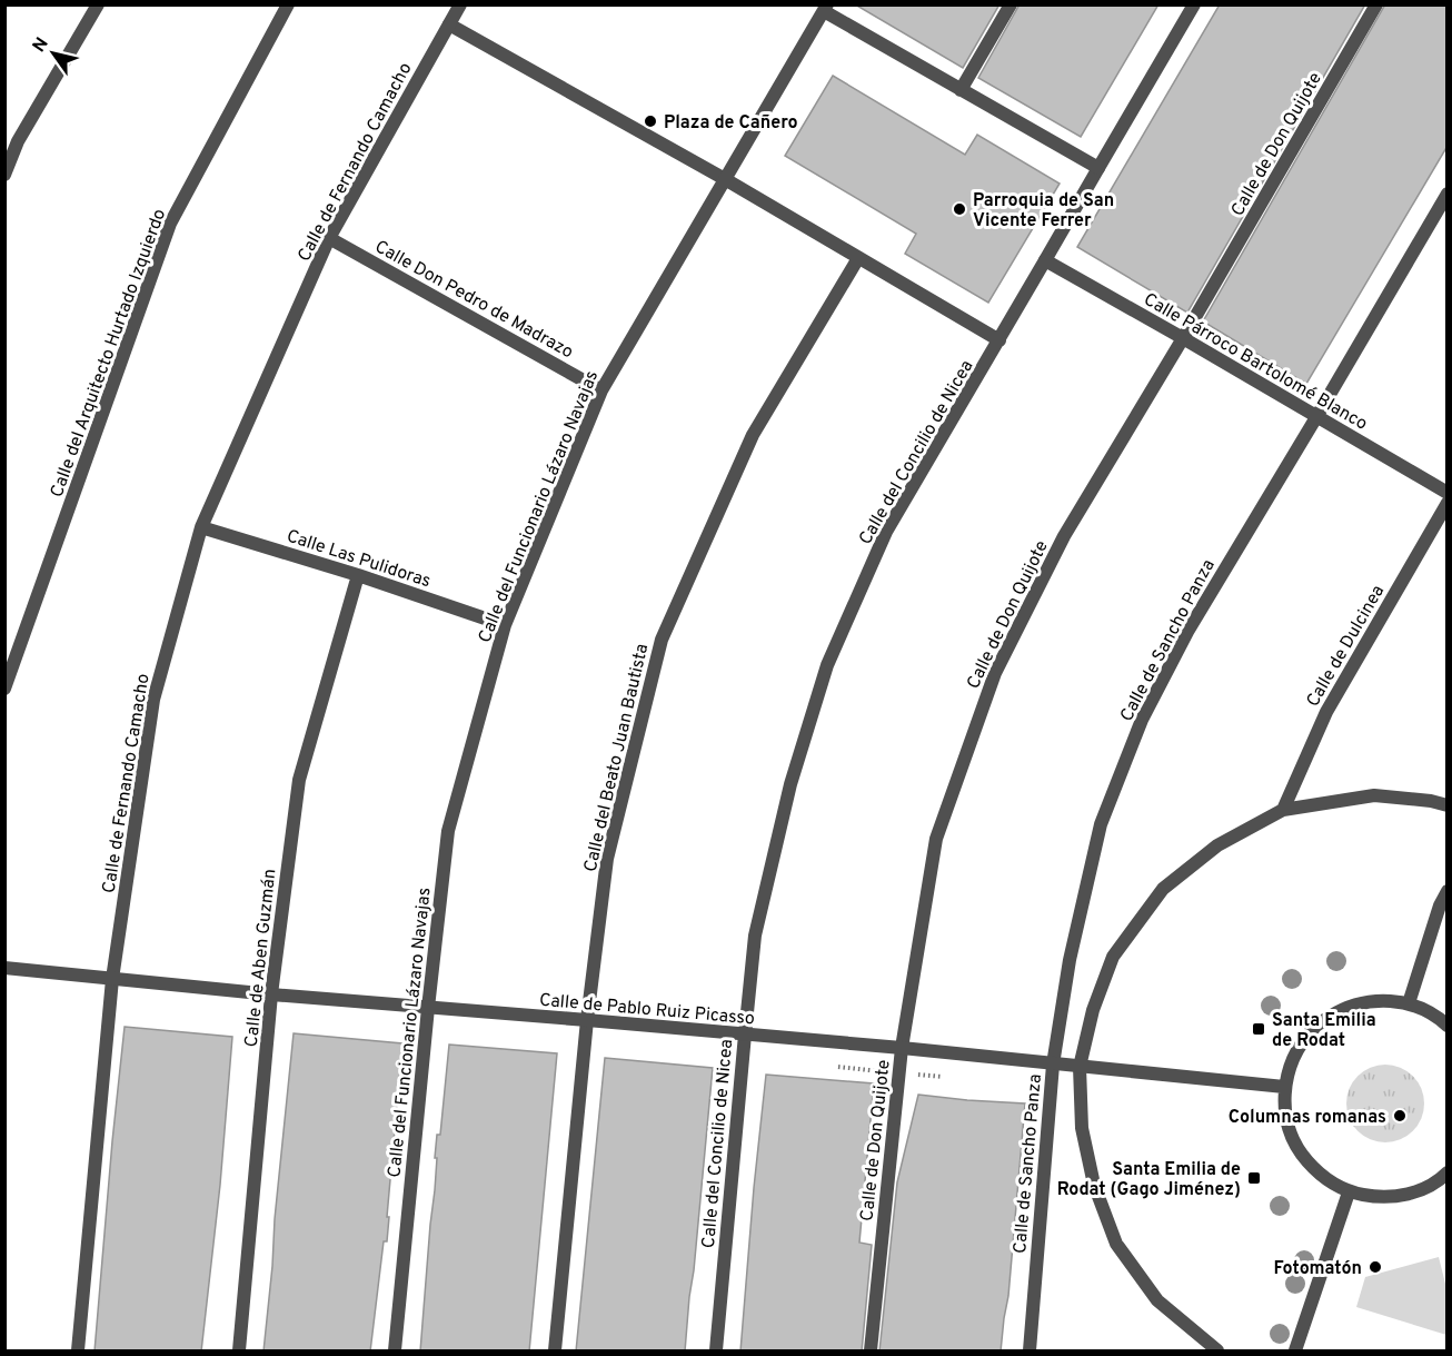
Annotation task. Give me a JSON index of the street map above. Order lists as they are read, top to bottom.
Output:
{
  "streets": {
    "street": [
      "Calle de Don Quijote",
      "Calle de Fernando Camacho",
      "Calle Don Pedro de Madrazo",
      "Calle del Arquitecto Hurtado Izquierdo",
      "Calle Párroco Bartolomé Blanco",
      "Calle del Concilio de Nicea",
      "Calle del Funcionario Lázaro Navajas",
      "Calle Las Pulidoras",
      "Calle de Sancho Panza",
      "Calle de Dulcinea",
      "Calle del Beato Juan Bautista",
      "Calle de Aben Guzmán",
      "Calle de Pablo Ruiz Picasso"
    ]
  },
  "crossings": [
    ["Calle de Don Quijote", "Calle Párroco Bartolomé Blanco"],
    ["Calle de Don Quijote", "Calle de Pablo Ruiz Picasso"],
    ["Calle de Fernando Camacho", "Calle Don Pedro de Madrazo"],
    ["Calle de Fernando Camacho", "Calle Las Pulidoras"],
    ["Calle de Fernando Camacho", "Calle de Pablo Ruiz Picasso"],
    ["Calle Don Pedro de Madrazo", "Calle del Funcionario Lázaro Navajas"],
    ["Calle Párroco Bartolomé Blanco", "Calle del Concilio de Nicea"],
    ["Calle Párroco Bartolomé Blanco", "Calle de Sancho Panza"],
    ["Calle del Concilio de Nicea", "Calle de Pablo Ruiz Picasso"],
    ["Calle del Funcionario Lázaro Navajas", "Calle Las Pulidoras"],
    ["Calle del Funcionario Lázaro Navajas", "Calle de Pablo Ruiz Picasso"],
    ["Calle Las Pulidoras", "Calle de Aben Guzmán"],
    ["Calle de Sancho Panza", "Calle de Pablo Ruiz Picasso"],
    ["Calle del Beato Juan Bautista", "Calle de Pablo Ruiz Picasso"],
    ["Calle de Aben Guzmán", "Calle de Pablo Ruiz Picasso"]
  ],
  "places": {
    "other": [
      "Plaza de Cañero",
      "Parroquia de San Vicente Ferrer",
      "Columnas romanas",
      "Fotomatón"
    ],
    "transit": ["Santa Emilia de Rodat", "Santa Emilia de Rodat (Gago Jiménez)"]
  },
  "north": "top left"
}
